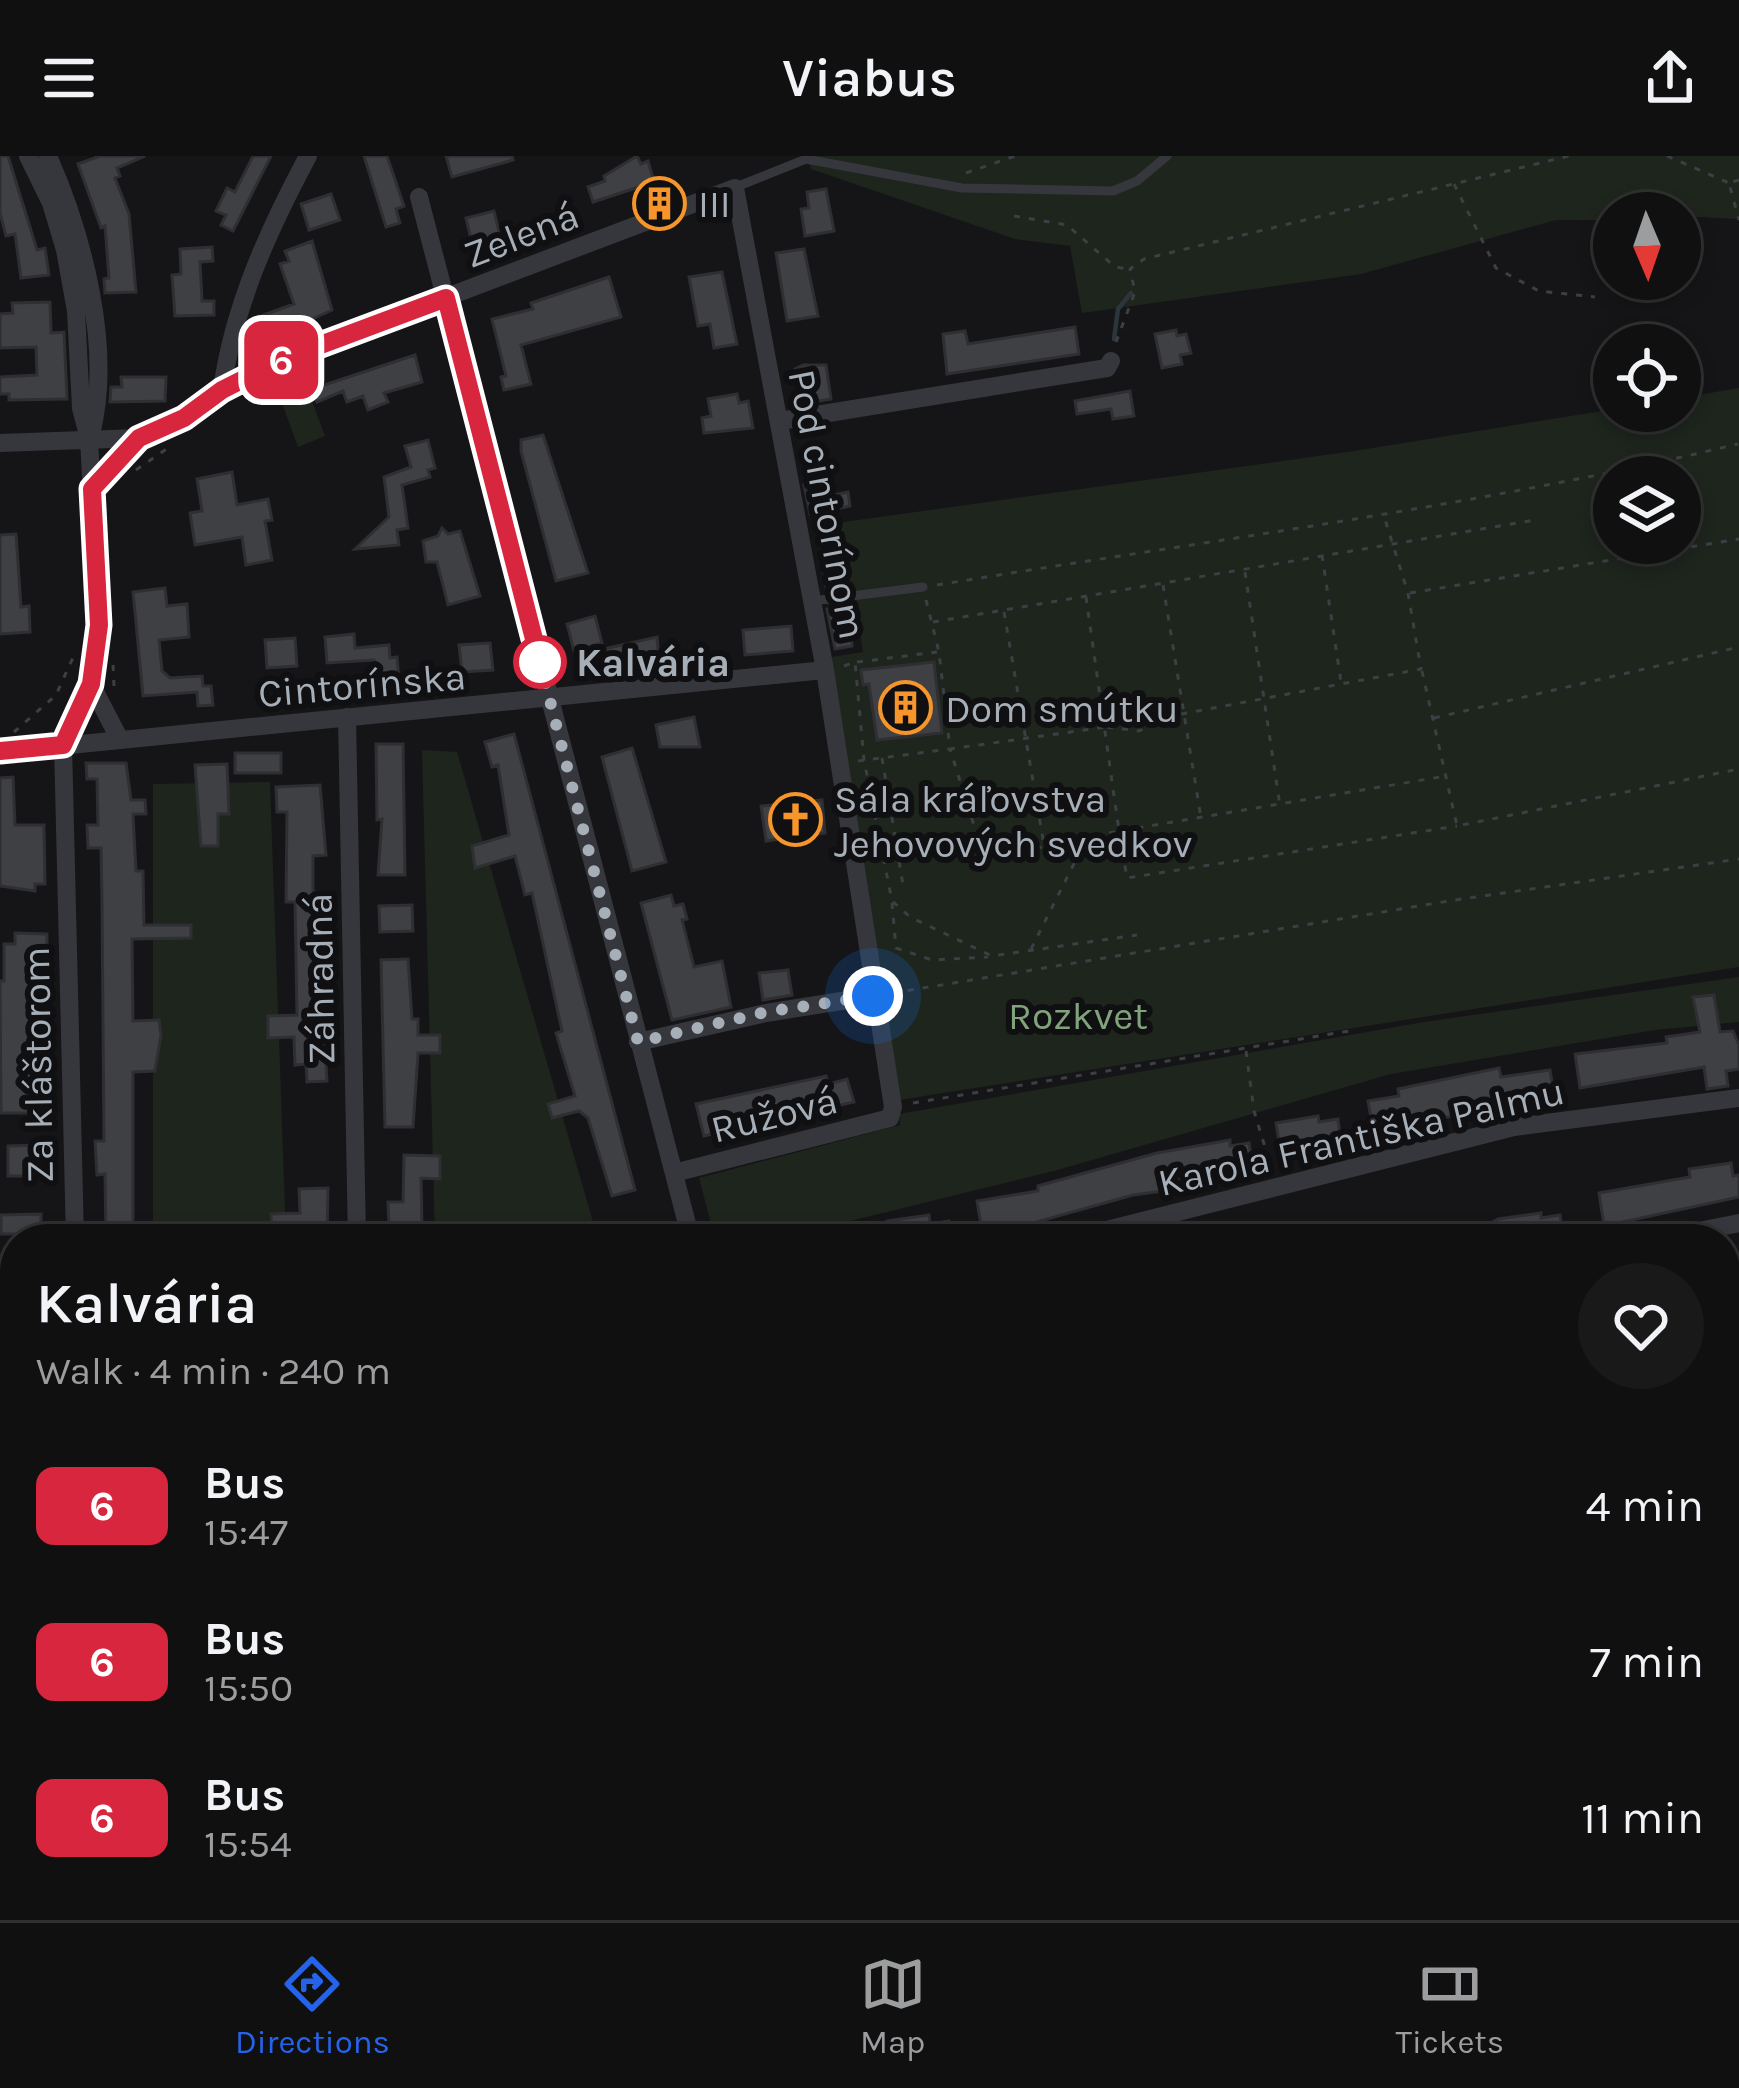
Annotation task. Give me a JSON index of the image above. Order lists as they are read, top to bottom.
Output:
{
  "streets": {
    "street": [
      "Zelená",
      "Pod cintorínom",
      "Cintorínska",
      "Záhradná",
      "Za kláštorom",
      "Ružová",
      "Karola Františka Palmu"
    ]
  },
  "crossings": [
    ["Zelená", "Pod cintorínom"],
    ["Pod cintorínom", "Cintorínska"],
    ["Pod cintorínom", "Ružová"],
    ["Cintorínska", "Záhradná"],
    ["Cintorínska", "Za kláštorom"]
  ],
  "parks": ["Rozkvet"],
  "places": {
    "building": ["III", "Dom smútku"],
    "other": ["Kalvária"],
    "church": ["Sála kráľovstva Jehovových svedkov"]
  },
  "lines": ["bus line 6"],
  "north": "bottom",
  "page": {
    "header": "Viabus",
    "on_map": "6",
    "heading": ["Kalvária", "Walk · 4 min · 240 m"],
    "list": [
      {
        "mark": "6",
        "name": "Bus",
        "note": "15:47",
        "value": "4 min"
      },
      {
        "mark": "6",
        "name": "Bus",
        "note": "15:50",
        "value": "7 min"
      },
      {
        "mark": "6",
        "name": "Bus",
        "note": "15:54",
        "value": "11 min"
      }
    ],
    "tabs": ["Directions", "Map", "Tickets"]
  }
}
